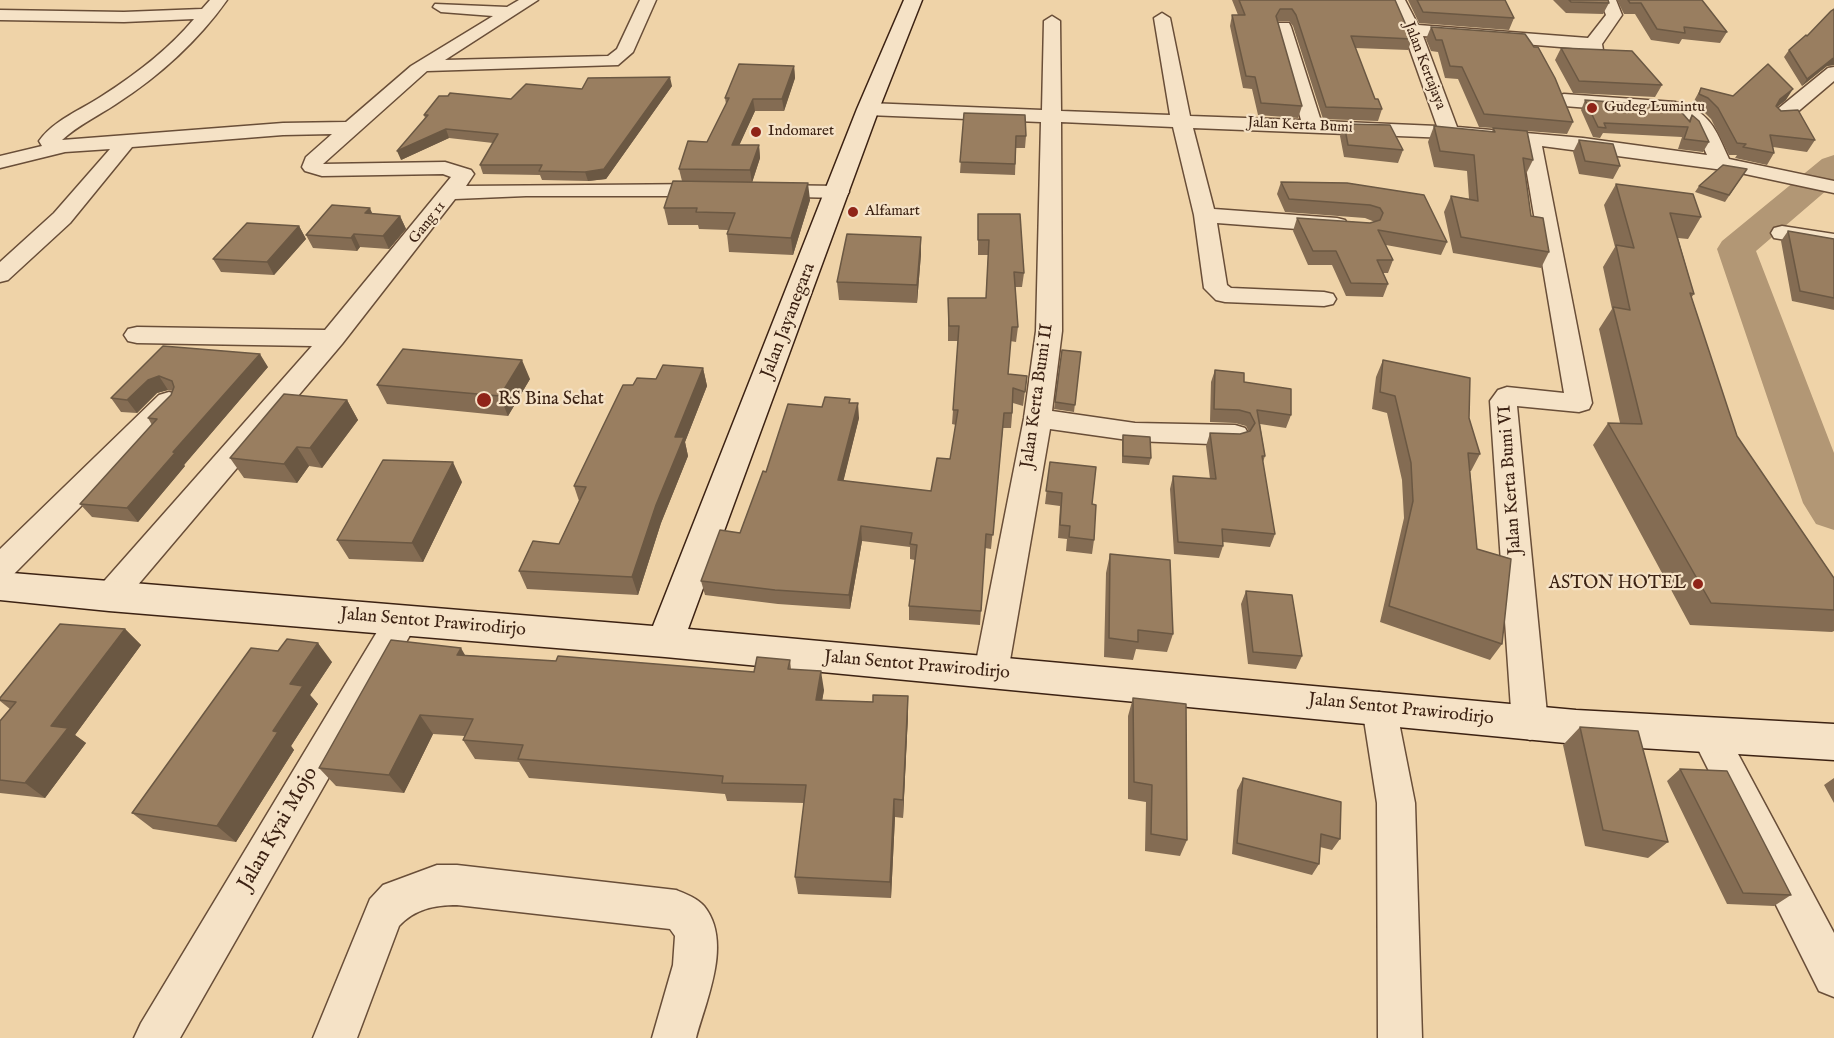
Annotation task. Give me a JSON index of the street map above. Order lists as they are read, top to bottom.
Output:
{
  "streets": {
    "street": [
      "Jalan Kertajaya",
      "Jalan Kerta Bumi",
      "Gang 11",
      "Jalan Jayanegara",
      "Jalan Kerta Bumi II",
      "Jalan Kerta Bumi VI",
      "Jalan Sentot Prawirodirjo",
      "Jalan Kyai Mojo"
    ]
  },
  "crossings": [
    ["Jalan Kertajaya", "Jalan Kerta Bumi"],
    ["Jalan Kerta Bumi", "Jalan Jayanegara"],
    ["Jalan Kerta Bumi", "Jalan Kerta Bumi II"],
    ["Jalan Kerta Bumi", "Jalan Kerta Bumi VI"],
    ["Gang 11", "Jalan Sentot Prawirodirjo"],
    ["Jalan Jayanegara", "Jalan Sentot Prawirodirjo"],
    ["Jalan Kerta Bumi II", "Jalan Sentot Prawirodirjo"],
    ["Jalan Kerta Bumi VI", "Jalan Sentot Prawirodirjo"],
    ["Jalan Sentot Prawirodirjo", "Jalan Kyai Mojo"]
  ],
  "places": [
    "Gudeg Lumintu",
    "Indomaret",
    "Alfamart",
    "RS Bina Sehat",
    "ASTON HOTEL"
  ]
}
